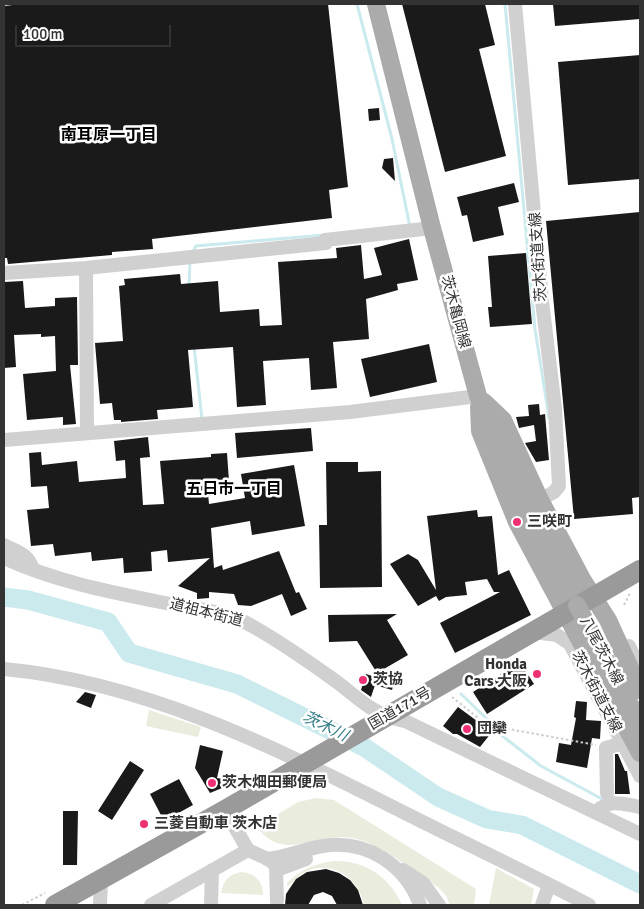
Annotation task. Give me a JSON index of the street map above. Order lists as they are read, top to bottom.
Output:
{
  "streets": {
    "highway": ["国道171号"],
    "main road": ["茨木亀岡線", "八尾茨木線"],
    "street": ["茨木街道支線", "道祖本街道"]
  },
  "crossings": [
    ["茨木街道支線", "国道171号"],
    ["茨木亀岡線", "八尾茨木線"],
    ["茨木亀岡線", "国道171号"],
    ["道祖本街道", "国道171号"],
    ["八尾茨木線", "国道171号"]
  ],
  "districts": ["南耳原一丁目", "五日市一丁目"],
  "water": ["茨木川"],
  "places": [
    "三咲町",
    "Honda Cars 大阪",
    "茨協",
    "団欒",
    "茨木畑田郵便局",
    "三菱自動車 茨木店"
  ],
  "scale_bar": "100 m"
}
